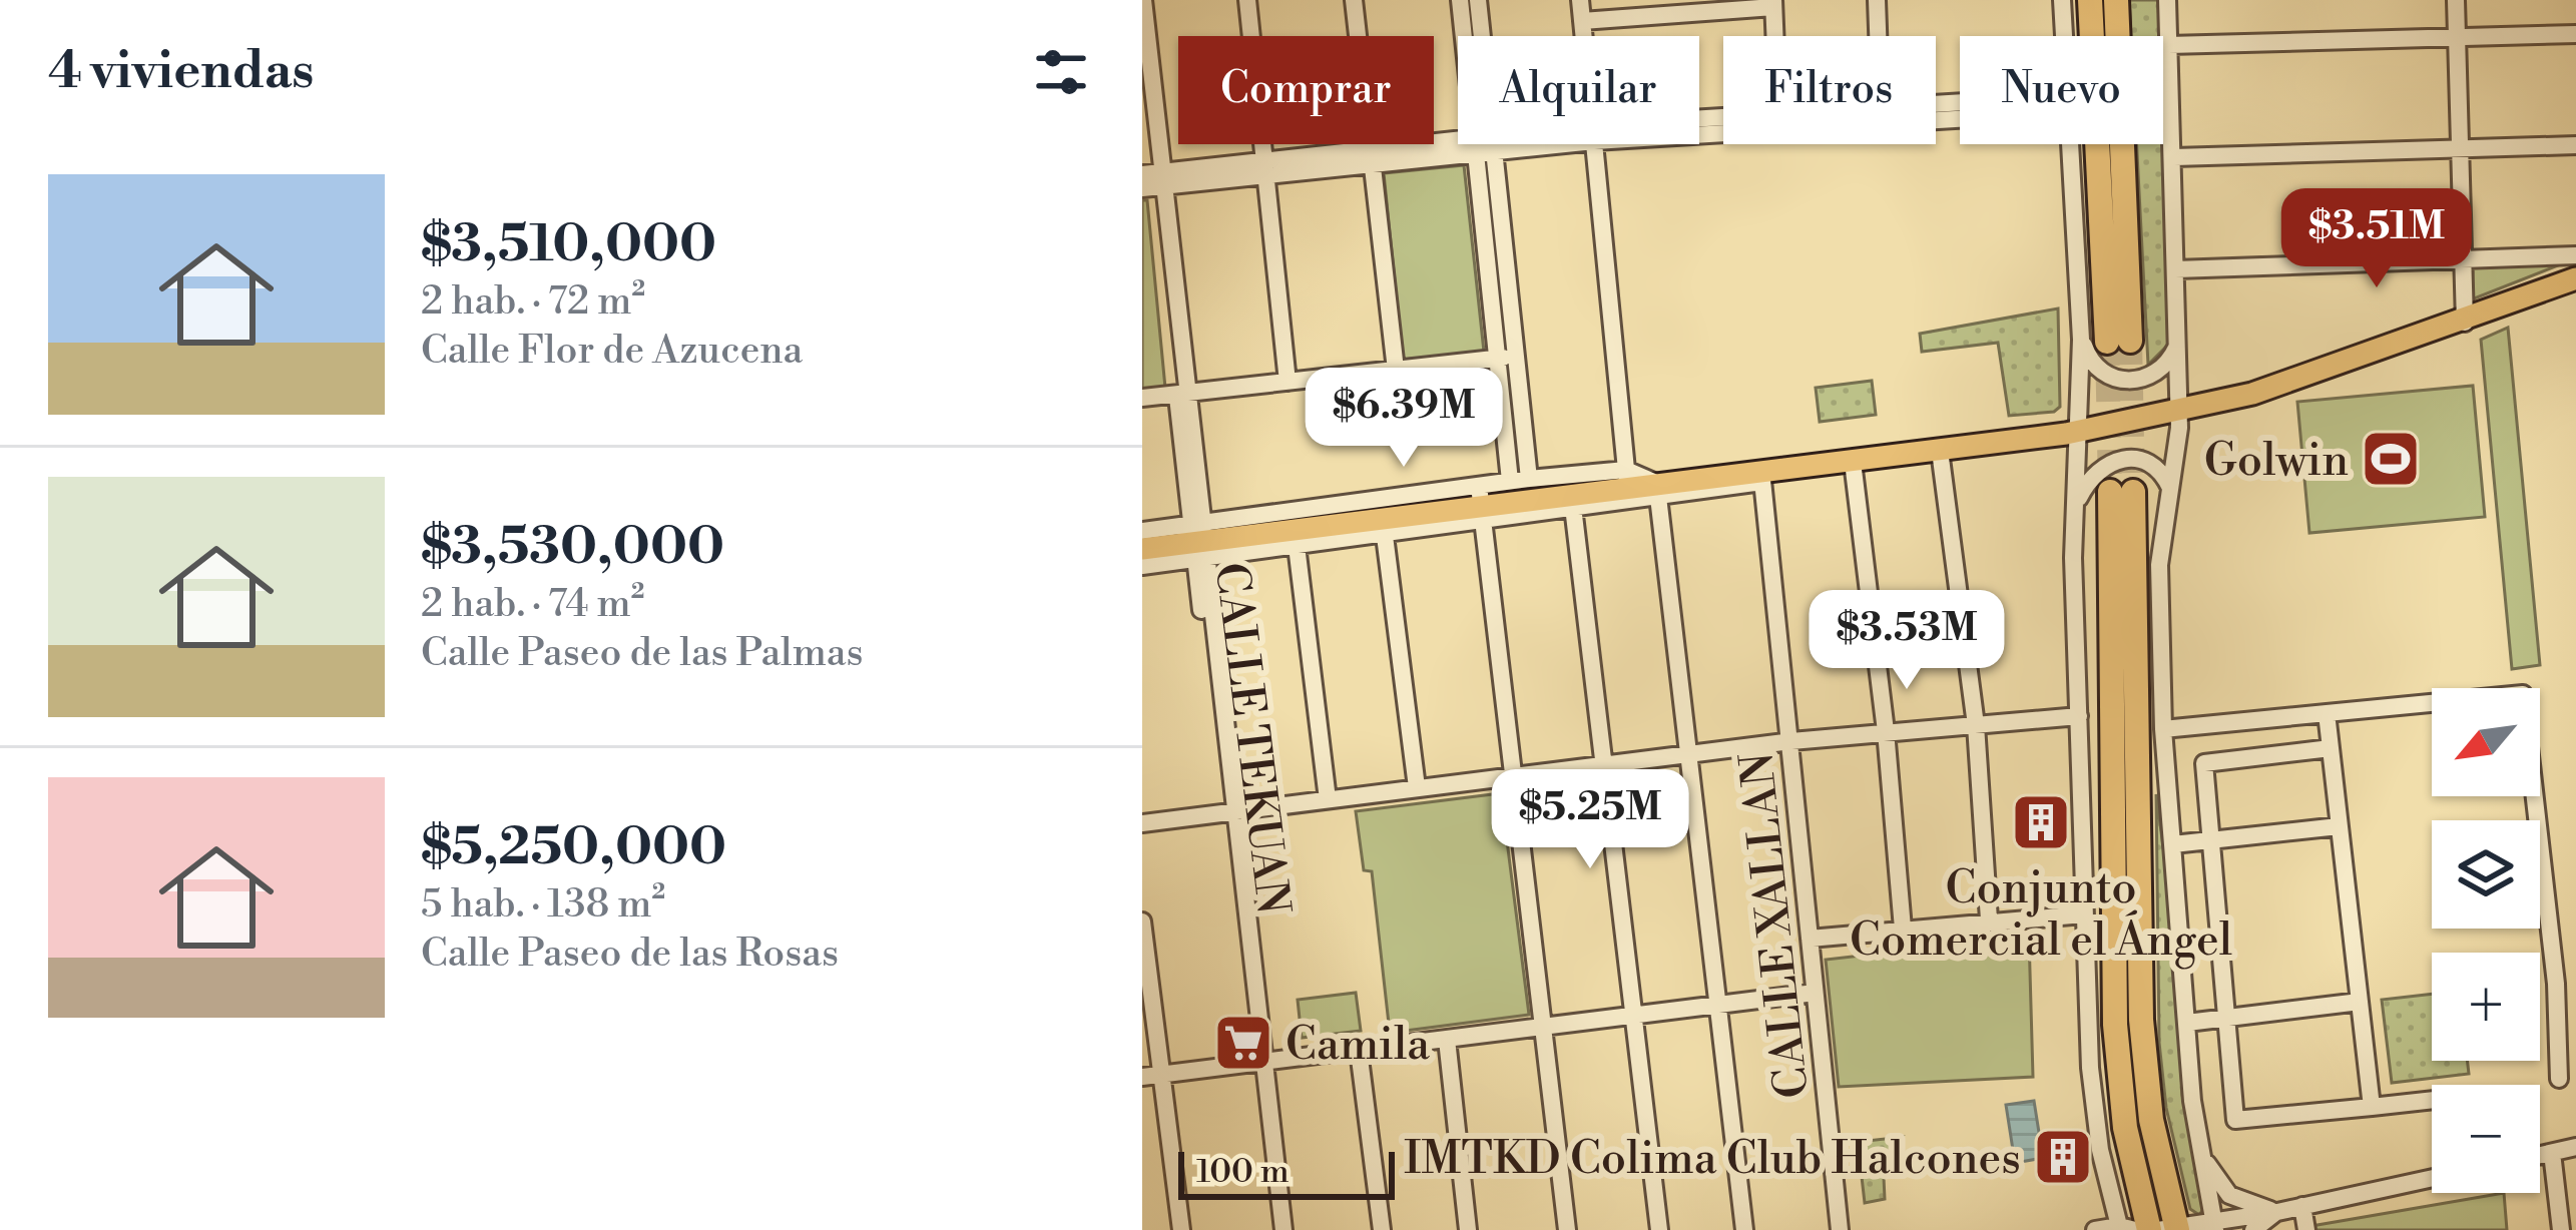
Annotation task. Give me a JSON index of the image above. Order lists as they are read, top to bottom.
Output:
{
  "streets": {
    "street": ["CALLE TEKUAN", "CALLE XALLAN"]
  },
  "places": {
    "sports": ["Golwin"],
    "building": ["Conjunto Comercial el Ángel", "IMTKD Colima Club Halcones"],
    "supermarket": ["Camila"]
  },
  "scale_bar": "100 m",
  "north": "bottom left",
  "page": {
    "heading": "4 viviendas",
    "chip": [
      "Comprar",
      "Alquilar",
      "Filtros",
      "Nuevo"
    ],
    "list": [
      {
        "name": "$3,510,000",
        "note": "2 hab. · 72 m² · Calle Flor de Azucena"
      },
      {
        "name": "$3,530,000",
        "note": "2 hab. · 74 m² · Calle Paseo de las Palmas"
      },
      {
        "name": "$5,250,000",
        "note": "5 hab. · 138 m² · Calle Paseo de las Rosas"
      }
    ],
    "price": [
      "$3.51M",
      "$6.39M",
      "$3.53M",
      "$5.25M"
    ],
    "map_buttons": ["+", "−"],
    "scale": "100 m"
  }
}
